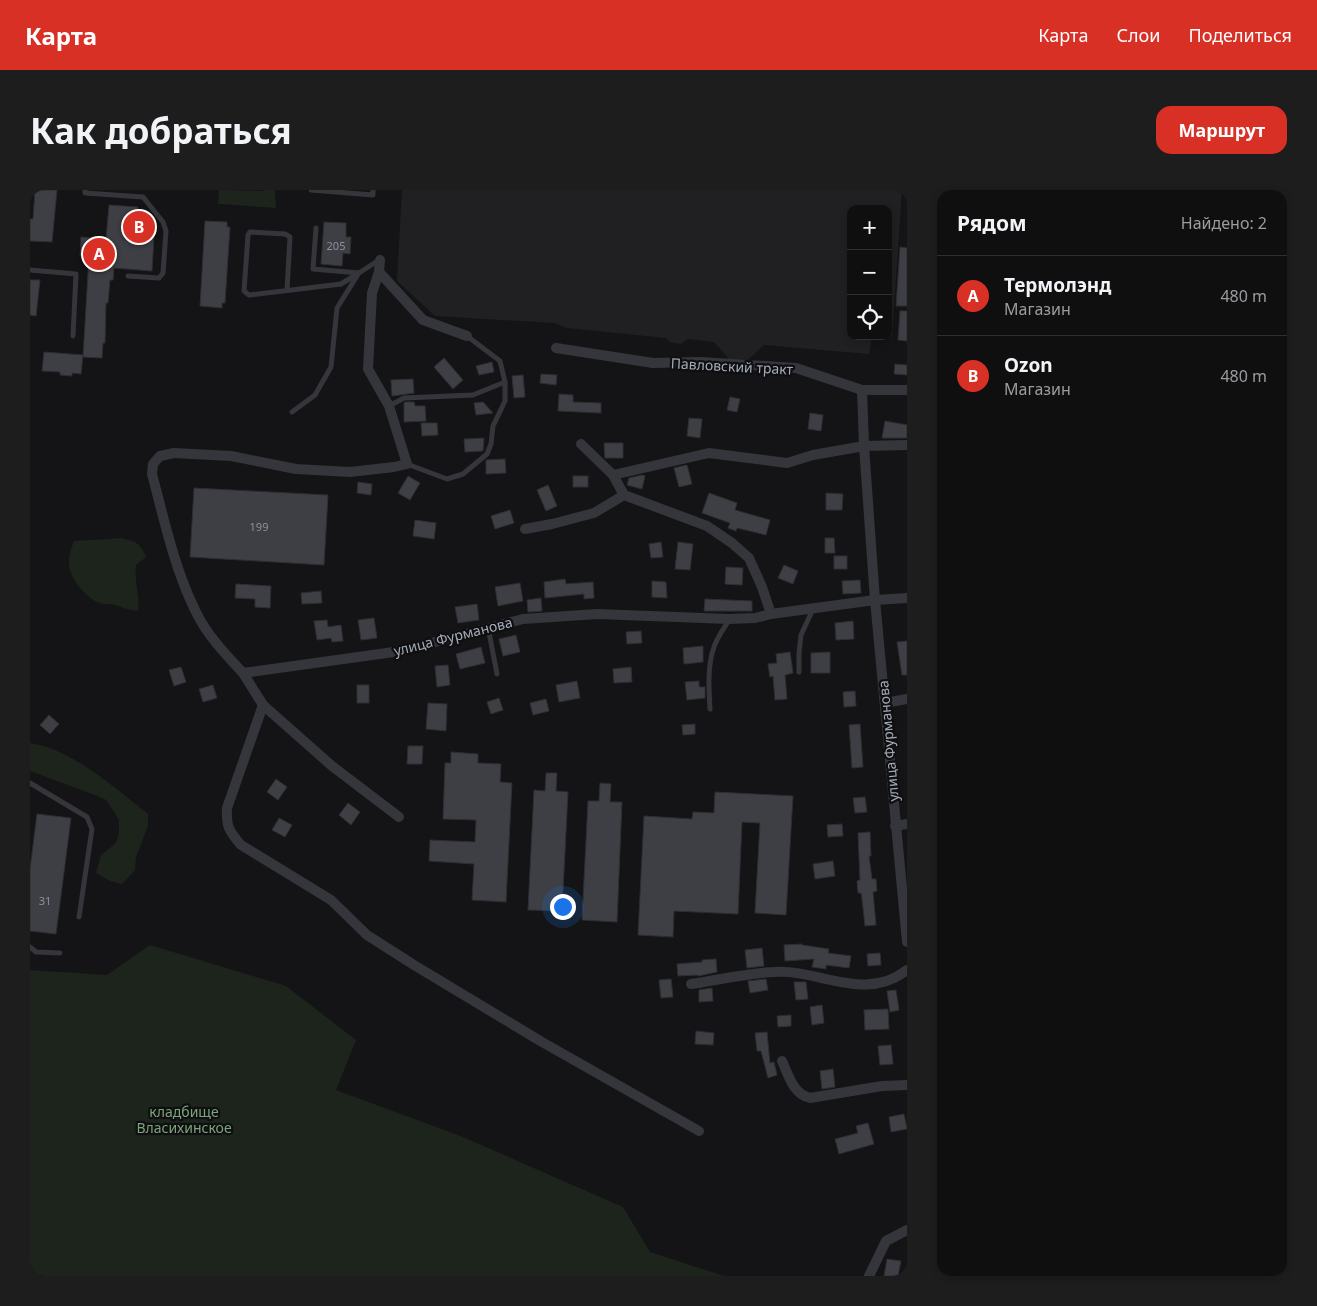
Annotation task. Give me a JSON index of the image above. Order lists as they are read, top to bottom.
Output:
{
  "streets": {
    "street": ["Павловский тракт", "улица Фурманова"]
  },
  "crossings": [
    ["Павловский тракт", "улица Фурманова"]
  ],
  "parks": ["кладбище Власихинское"],
  "house_numbers": ["205", "199", "31"],
  "page": {
    "header": "Карта",
    "nav": ["Карта", "Слои", "Поделиться"],
    "buttons": "Маршрут",
    "title": "Как добраться",
    "heading": ["Рядом", "Найдено: 2"],
    "map_buttons": ["+", "−"],
    "pins": ["B", "A"],
    "list": [
      {
        "mark": "A",
        "name": "Термолэнд",
        "note": "Магазин",
        "value": "480 m"
      },
      {
        "mark": "B",
        "name": "Ozon",
        "note": "Магазин",
        "value": "480 m"
      }
    ]
  }
}
